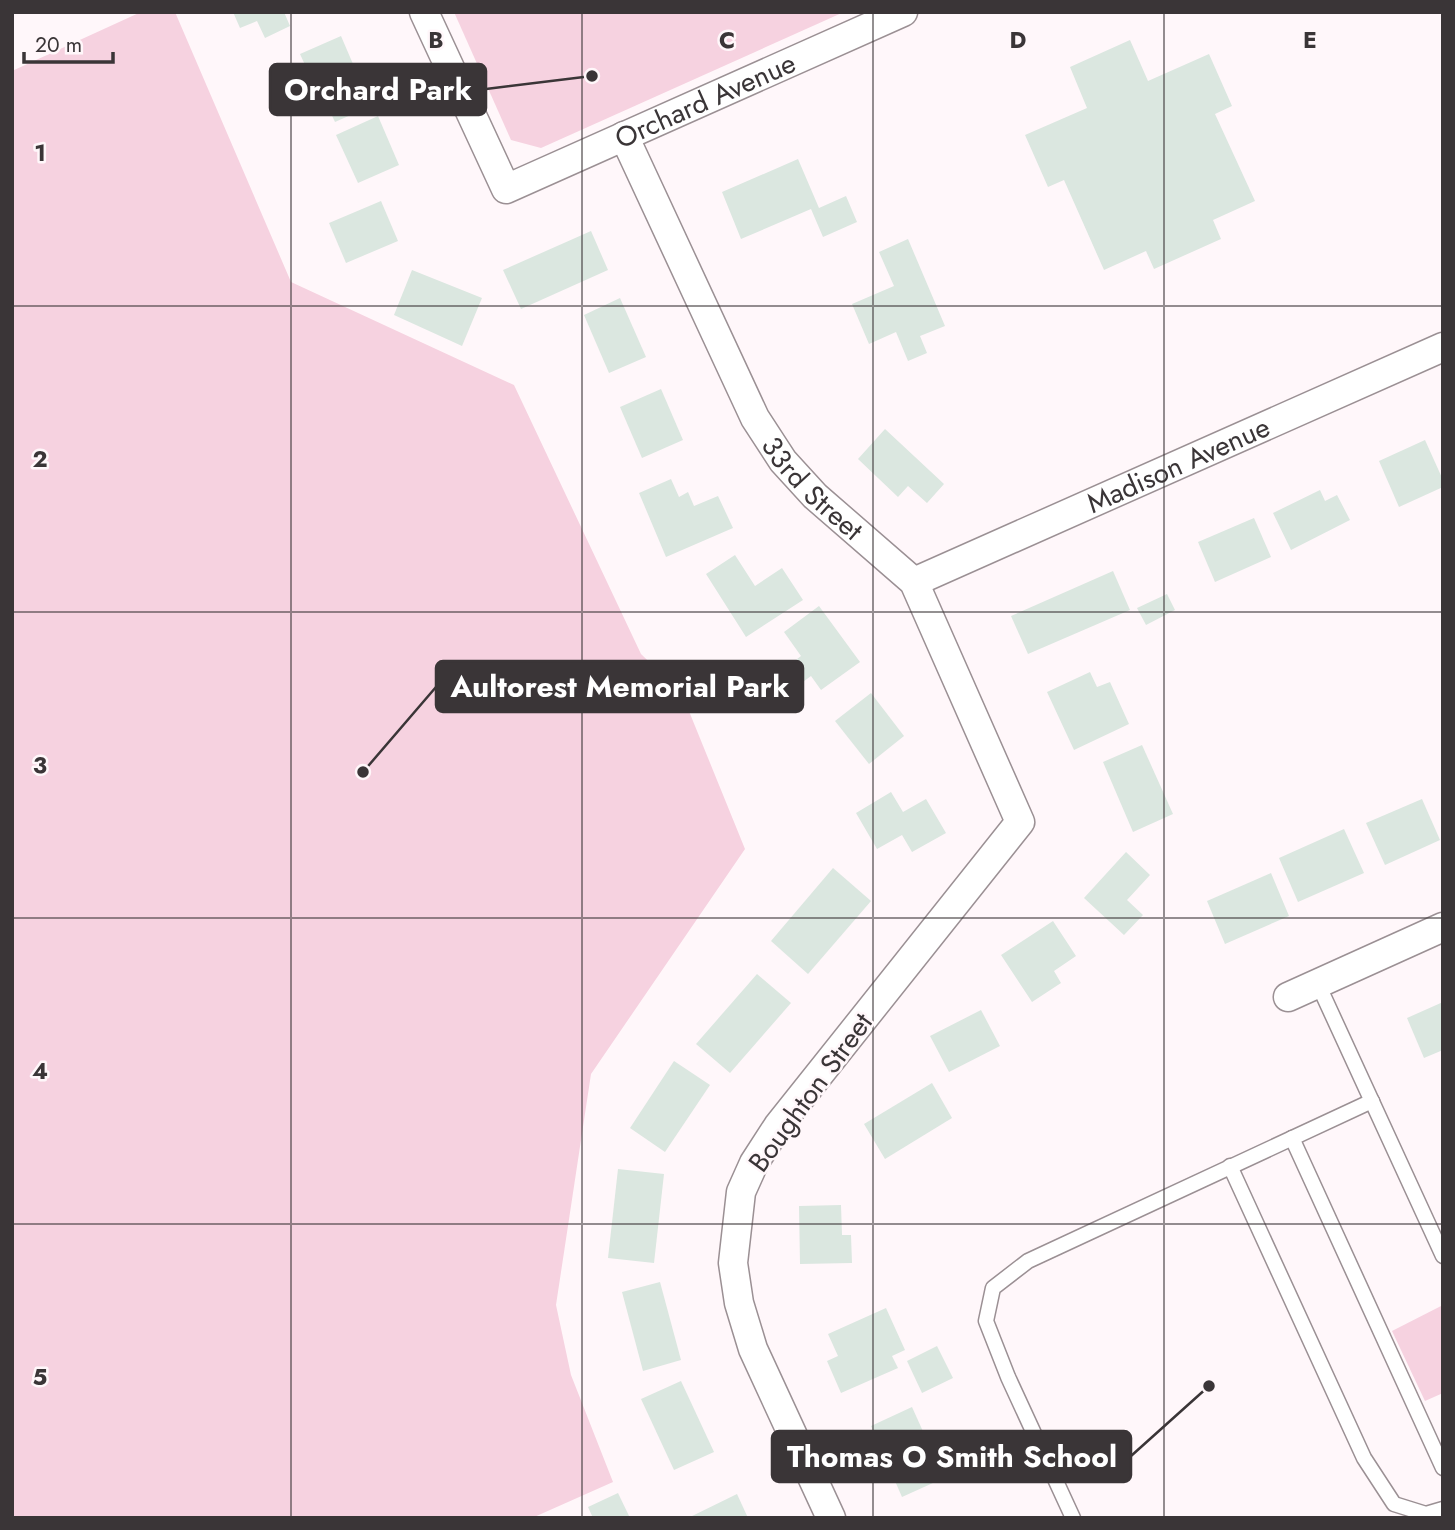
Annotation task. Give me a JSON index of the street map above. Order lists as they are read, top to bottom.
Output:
{
  "streets": {
    "street": [
      "Orchard Avenue",
      "Madison Avenue",
      "33rd Street",
      "Boughton Street"
    ]
  },
  "crossings": [
    ["Orchard Avenue", "33rd Street"],
    ["Madison Avenue", "33rd Street"],
    ["33rd Street", "Boughton Street"]
  ],
  "places": ["Orchard Park", "Aultorest Memorial Park", "Thomas O Smith School"],
  "scale_bar": "20 m",
  "grid": {
    "columns": [
      "B",
      "C",
      "D",
      "E"
    ],
    "rows": [
      "1",
      "2",
      "3",
      "4",
      "5"
    ]
  }
}
